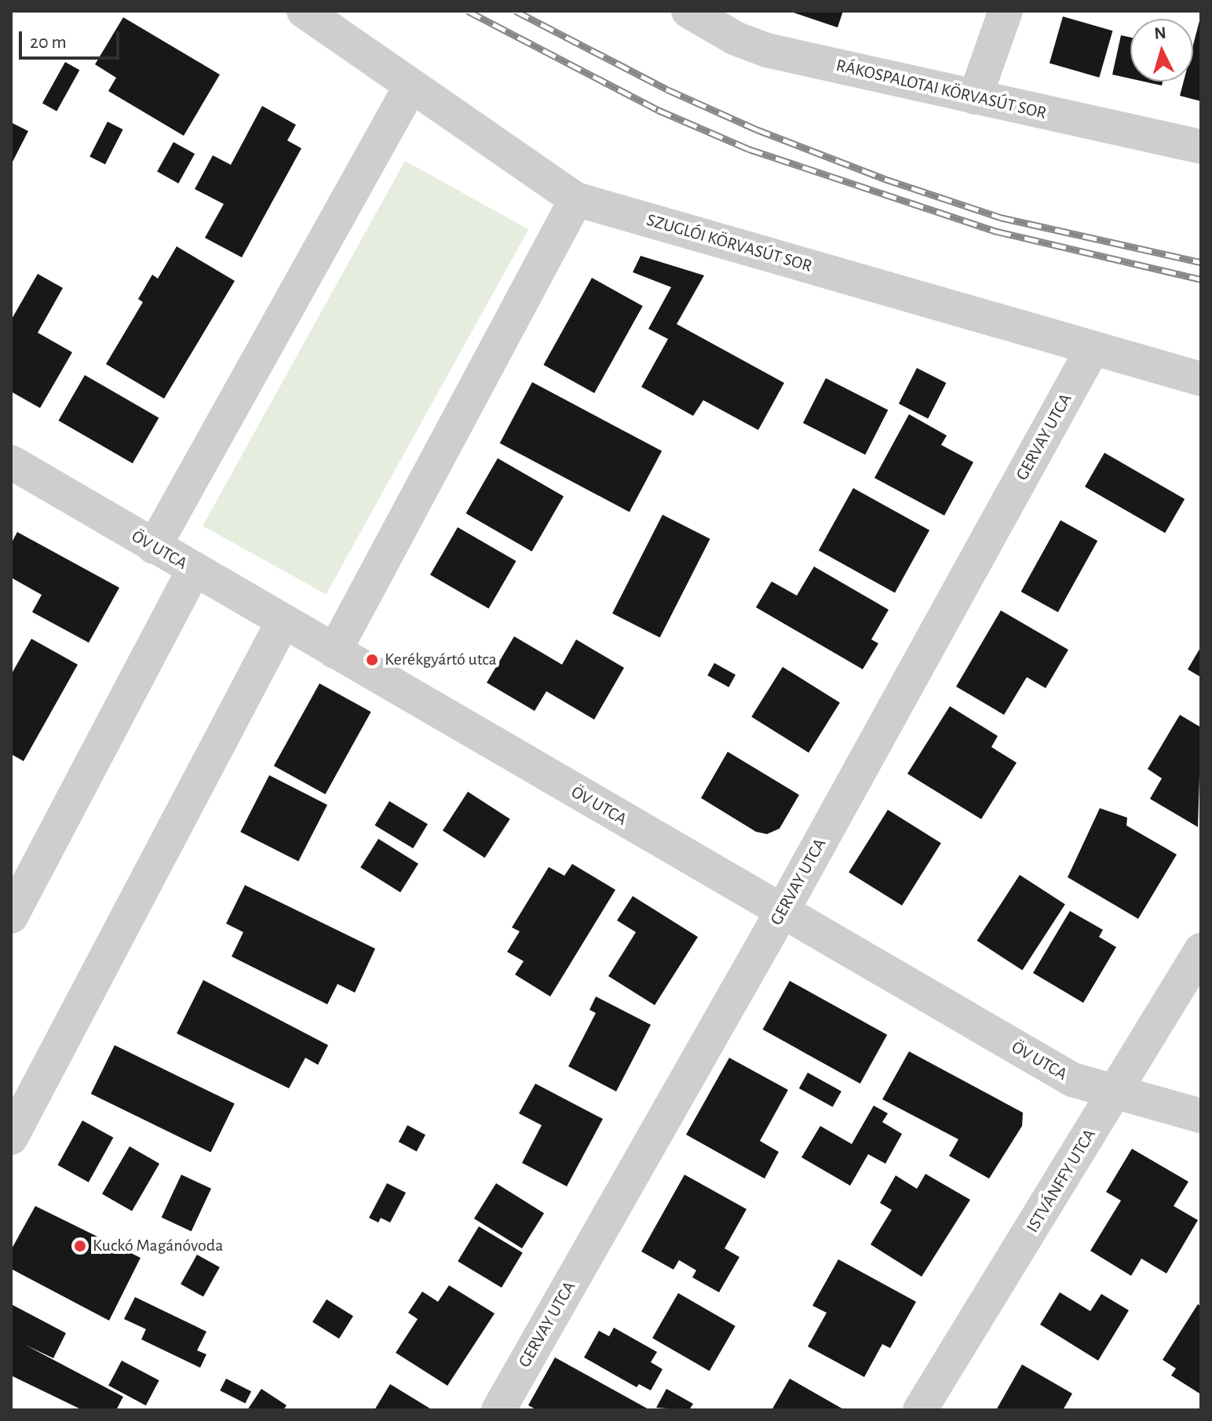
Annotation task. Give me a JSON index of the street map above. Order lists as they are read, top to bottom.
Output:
{
  "streets": {
    "street": [
      "RÁKOSPALOTAI KÖRVASÚT SOR",
      "SZUGLÓI KÖRVASÚT SOR",
      "GERVAY UTCA",
      "ÖV UTCA",
      "ISTVÁNFFY UTCA"
    ]
  },
  "crossings": [
    ["SZUGLÓI KÖRVASÚT SOR", "GERVAY UTCA"],
    ["GERVAY UTCA", "ÖV UTCA"],
    ["ÖV UTCA", "ISTVÁNFFY UTCA"]
  ],
  "places": ["Kerékgyártó utca", "Kuckó Magánóvoda"],
  "scale_bar": "20 m",
  "north": "top"
}
